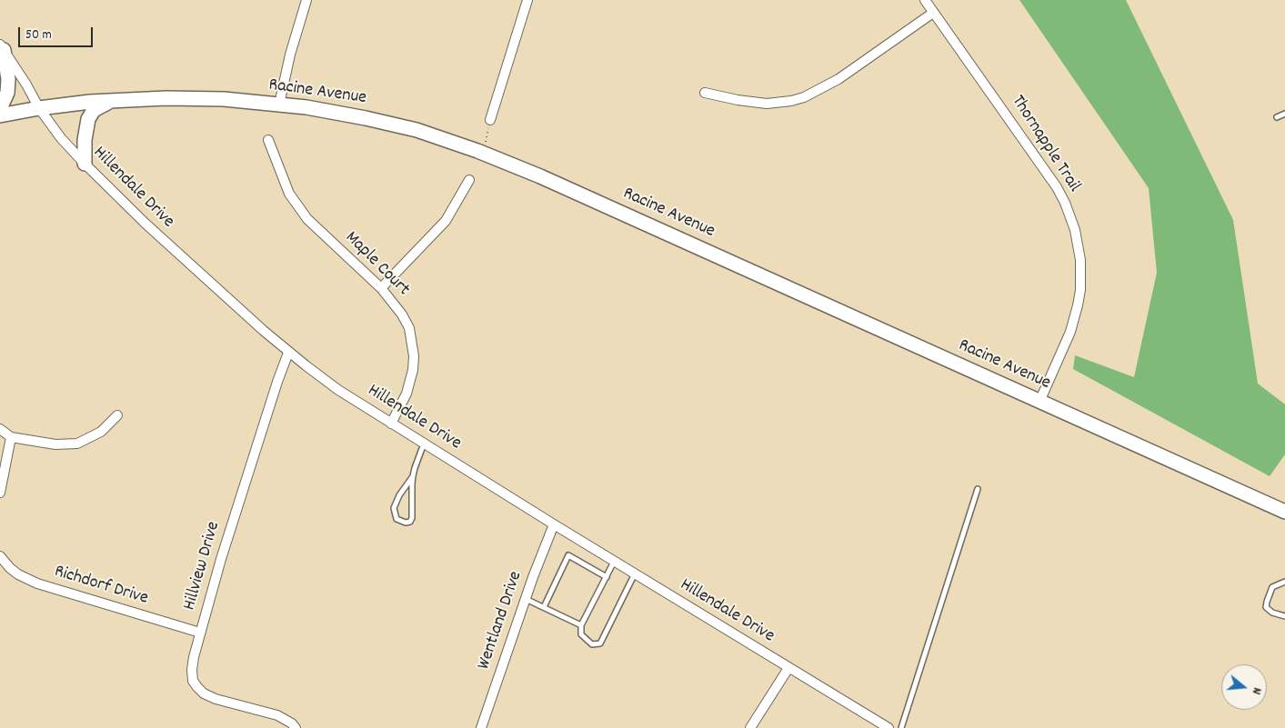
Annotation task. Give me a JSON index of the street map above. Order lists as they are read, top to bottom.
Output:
{
  "streets": {
    "main road": ["Racine Avenue"],
    "street": [
      "Thornapple Trail",
      "Hillendale Drive",
      "Maple Court",
      "Hillview Drive",
      "Richdorf Drive",
      "Wentland Drive"
    ]
  },
  "crossings": [
    ["Racine Avenue", "Thornapple Trail"],
    ["Racine Avenue", "Hillendale Drive"],
    ["Hillendale Drive", "Maple Court"],
    ["Hillendale Drive", "Hillview Drive"],
    ["Hillendale Drive", "Wentland Drive"],
    ["Hillview Drive", "Richdorf Drive"]
  ],
  "scale_bar": "50 m",
  "north": "right"
}
